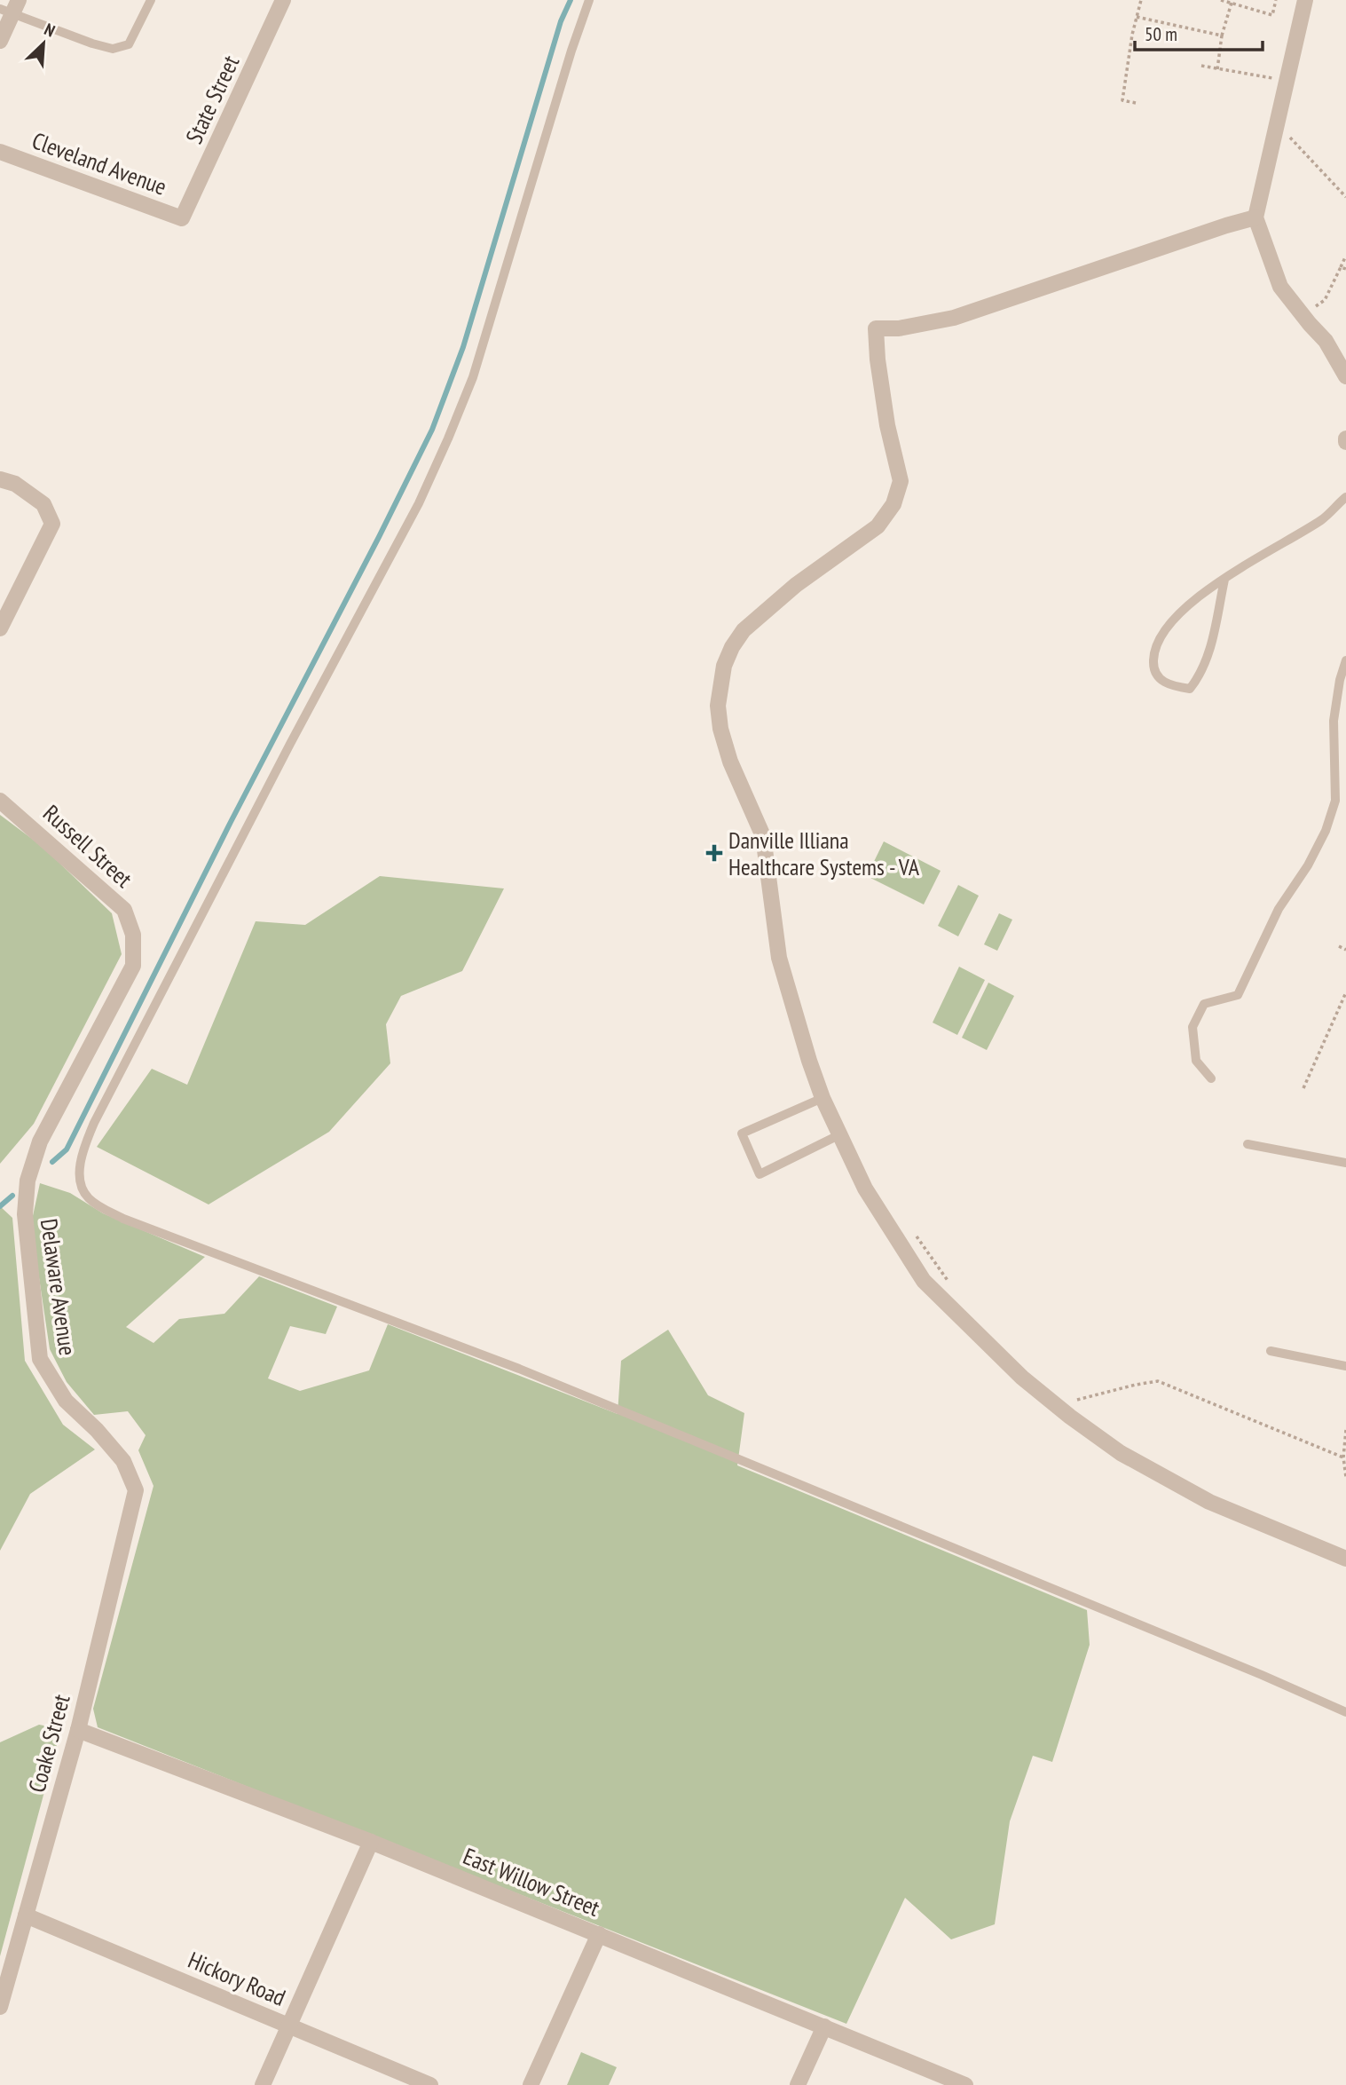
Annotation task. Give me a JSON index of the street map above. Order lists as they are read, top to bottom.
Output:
{
  "streets": {
    "street": [
      "State Street",
      "Cleveland Avenue",
      "Russell Street",
      "Delaware Avenue",
      "Coake Street",
      "East Willow Street",
      "Hickory Road"
    ]
  },
  "crossings": [
    ["State Street", "Cleveland Avenue"],
    ["Russell Street", "Delaware Avenue"],
    ["Delaware Avenue", "Coake Street"],
    ["Coake Street", "East Willow Street"],
    ["Coake Street", "Hickory Road"]
  ],
  "places": {
    "health": ["Danville Illiana Healthcare Systems - VA"]
  },
  "scale_bar": "50 m",
  "north": "top right"
}
